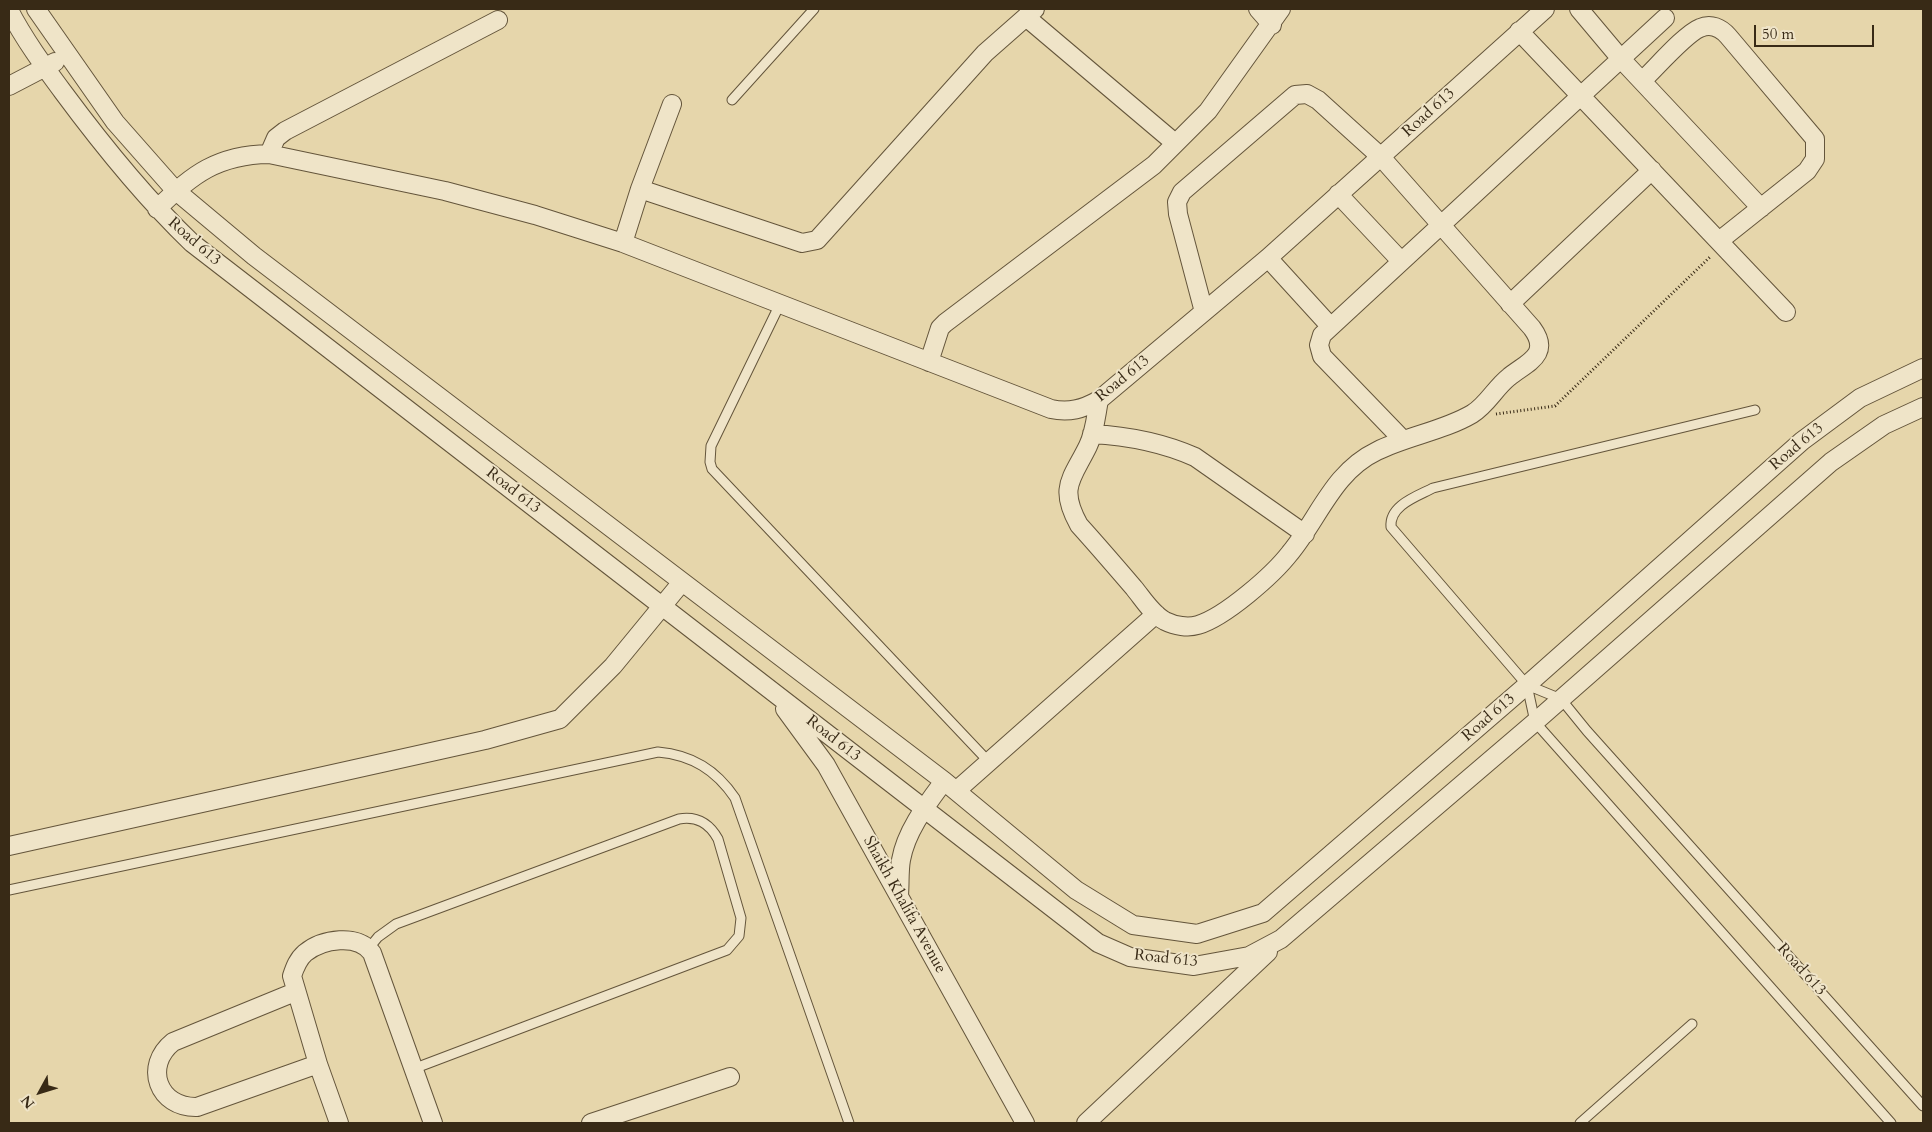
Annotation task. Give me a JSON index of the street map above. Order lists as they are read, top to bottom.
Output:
{
  "streets": {
    "street": ["Road 613", "Shaikh Khalifa Avenue"]
  },
  "crossings": [
    ["Road 613", "Shaikh Khalifa Avenue"]
  ],
  "scale_bar": "50 m",
  "north": "bottom left"
}
